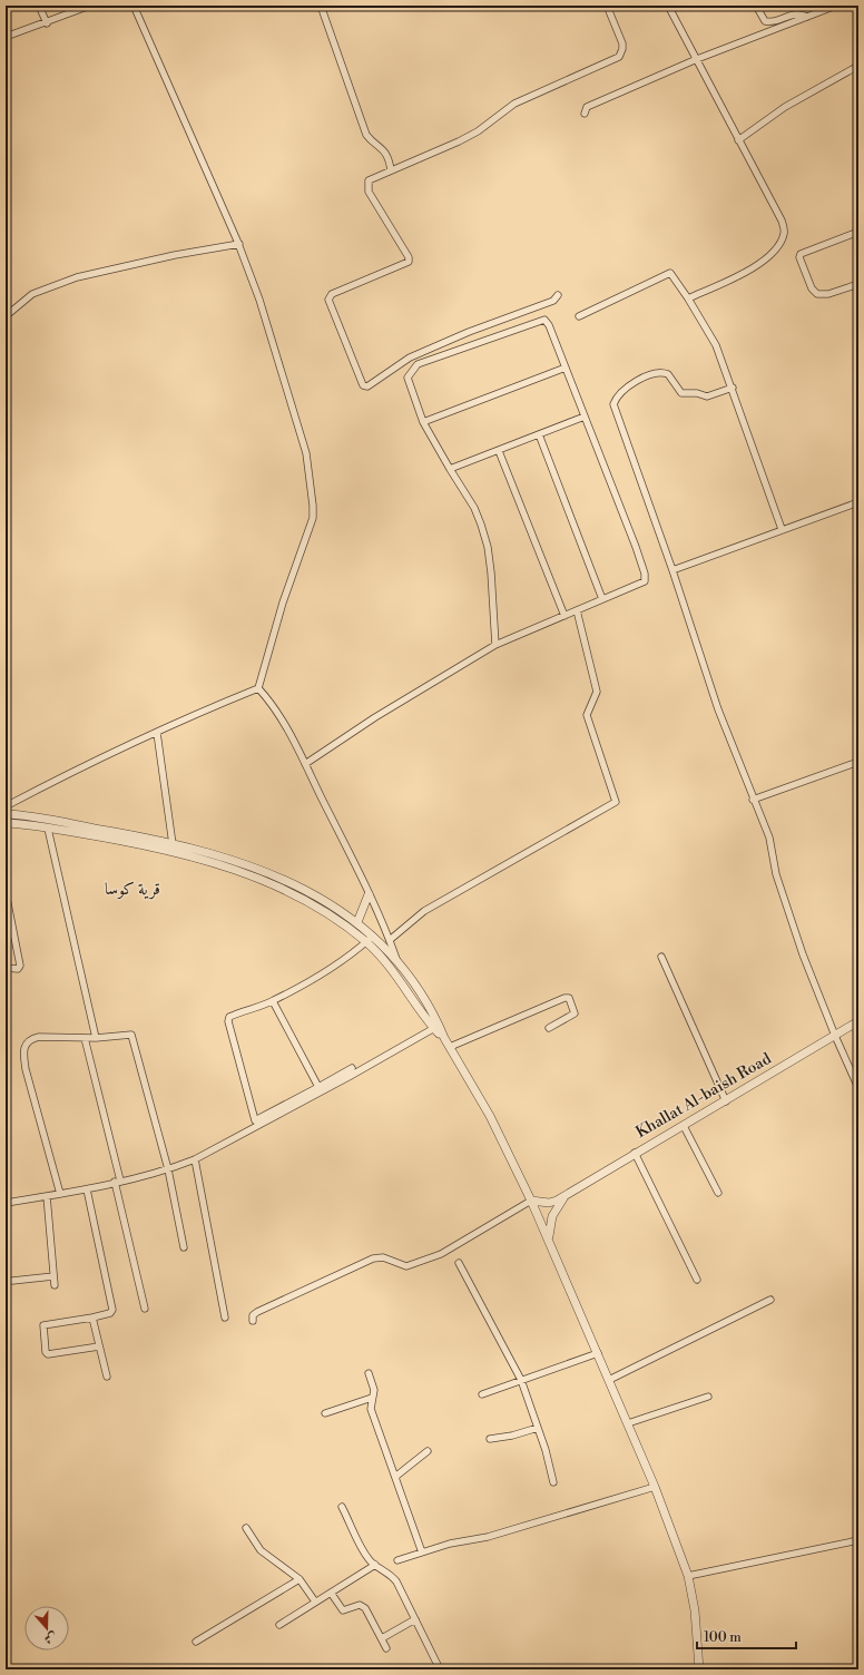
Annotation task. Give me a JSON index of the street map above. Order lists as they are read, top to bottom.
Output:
{
  "streets": {
    "street": ["Khallat Al-baish Road"]
  },
  "districts": ["قرية كوسا"],
  "scale_bar": "100 m",
  "north": "bottom"
}
